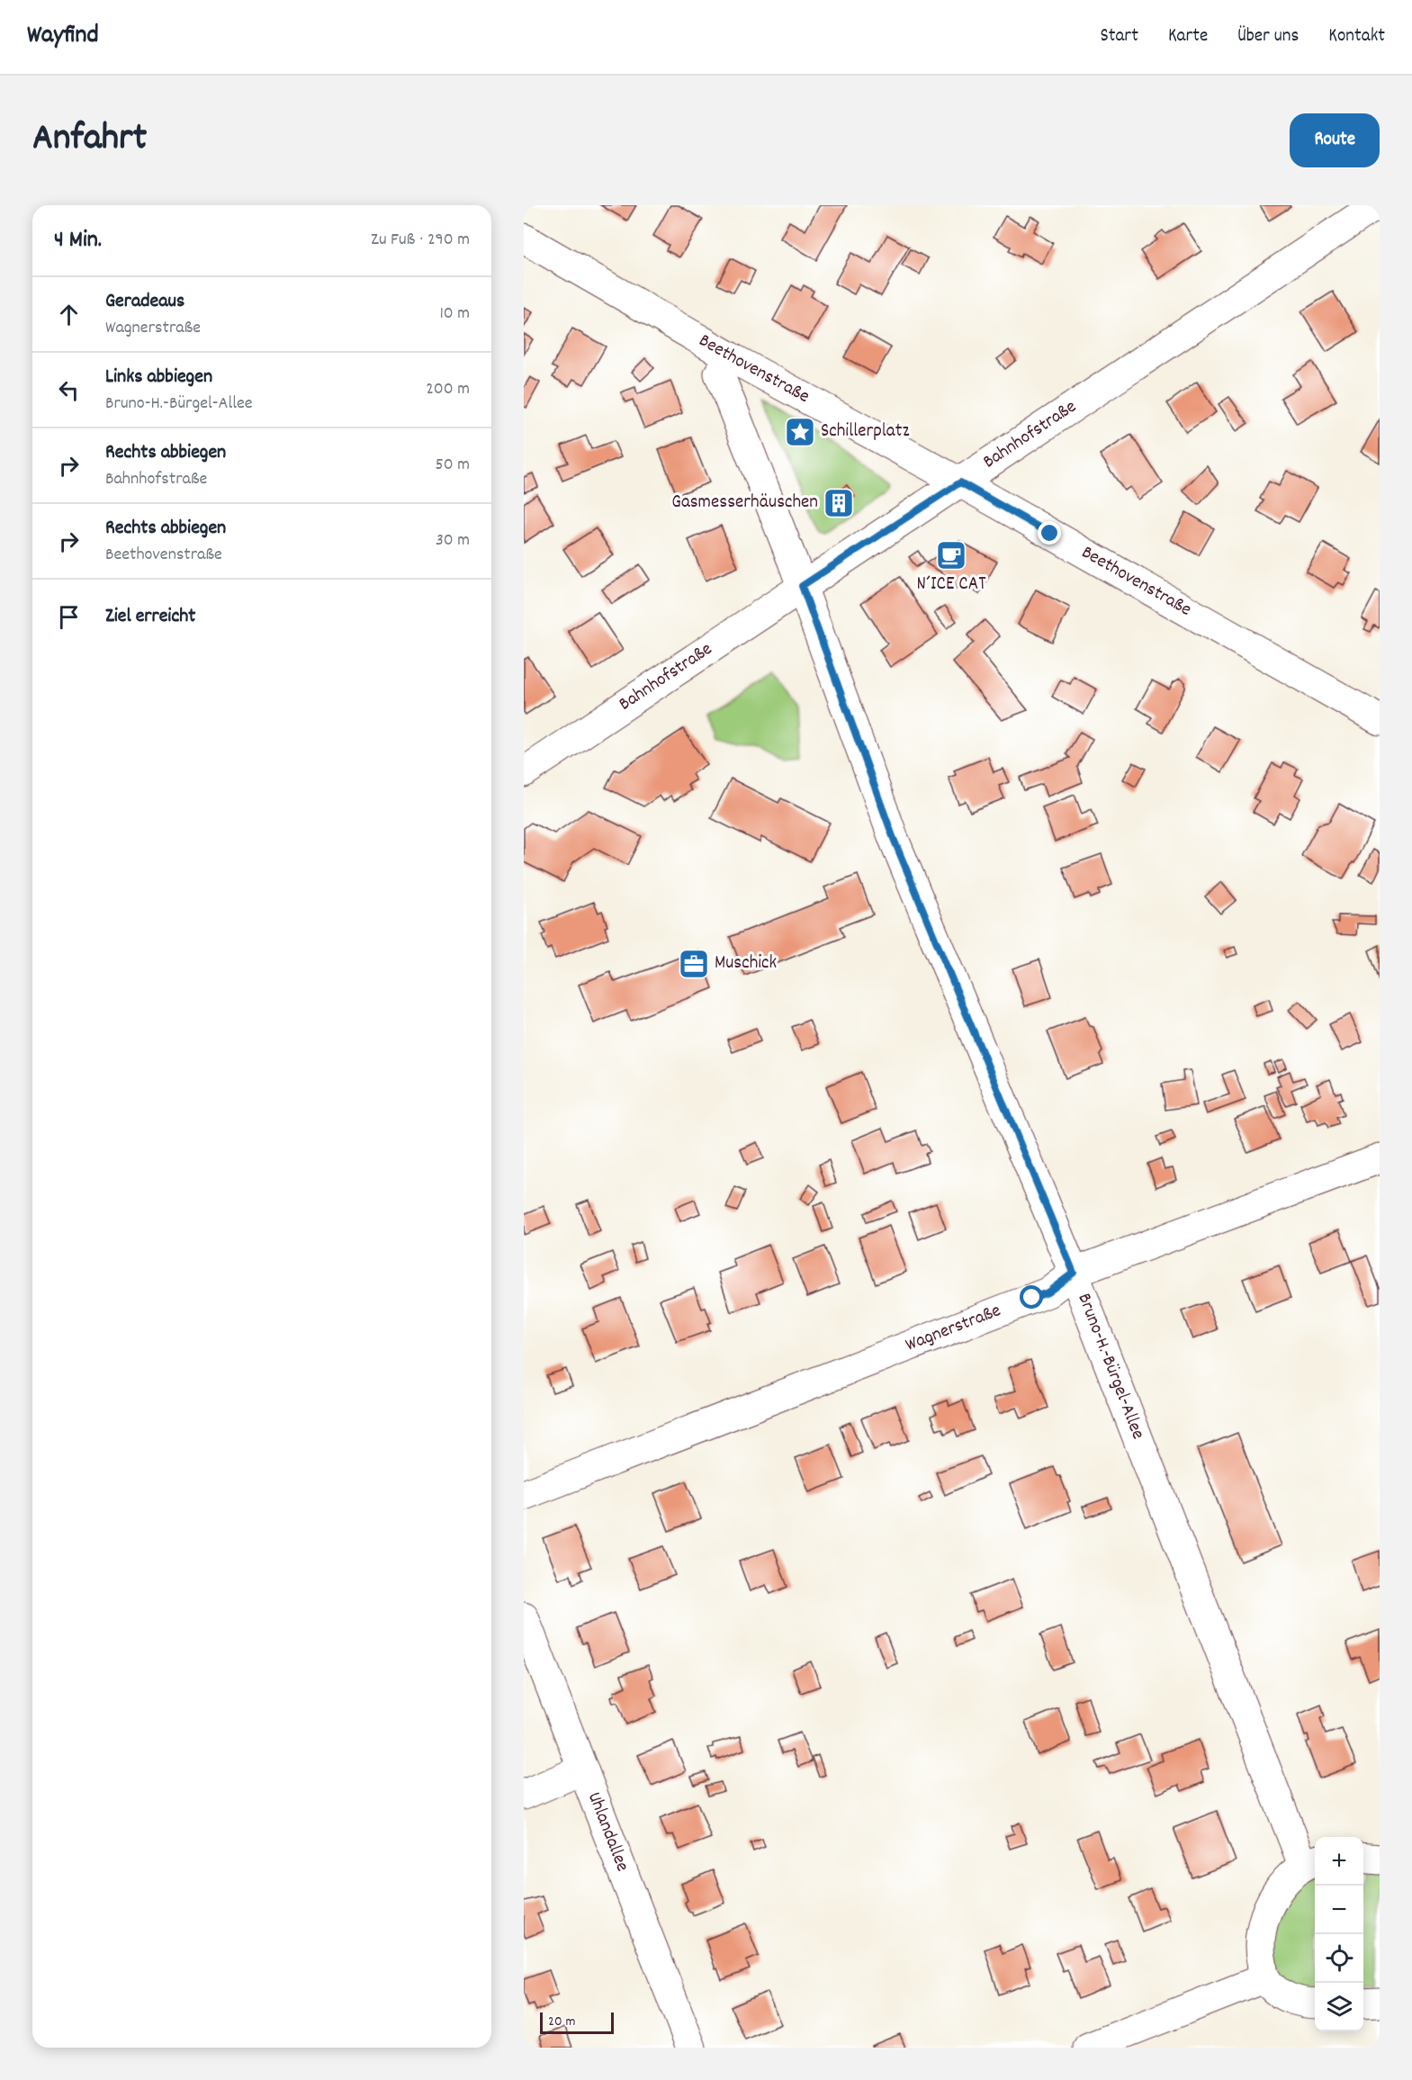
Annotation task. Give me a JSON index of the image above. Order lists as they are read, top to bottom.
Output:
{
  "streets": {
    "street": [
      "Beethovenstraße",
      "Bahnhofstraße",
      "Wagnerstraße",
      "Bruno-H.-Bürgel-Allee",
      "Uhlandallee"
    ]
  },
  "crossings": [
    ["Beethovenstraße", "Bahnhofstraße"],
    ["Beethovenstraße", "Bruno-H.-Bürgel-Allee"],
    ["Bahnhofstraße", "Bruno-H.-Bürgel-Allee"],
    ["Wagnerstraße", "Bruno-H.-Bürgel-Allee"]
  ],
  "places": {
    "place": ["Schillerplatz"],
    "building": ["Gasmesserhäuschen"],
    "cafe": ["N´ICE CAT"],
    "office": ["Muschick"]
  },
  "scale_bar": "20 m",
  "page": {
    "header": "Wayfind",
    "nav": [
      "Start",
      "Karte",
      "Über uns",
      "Kontakt"
    ],
    "title": "Anfahrt",
    "buttons": "Route",
    "heading": ["4 Min.", "Zu Fuß · 290 m"],
    "list": [
      ["Geradeaus", "Wagnerstraße", "10 m"],
      ["Links abbiegen", "Bruno-H.-Bürgel-Allee", "200 m"],
      ["Rechts abbiegen", "Bahnhofstraße", "50 m"],
      ["Rechts abbiegen", "Beethovenstraße", "30 m"],
      "Ziel erreicht"
    ],
    "map_buttons": ["+", "−"],
    "scale": "20 m"
  }
}
